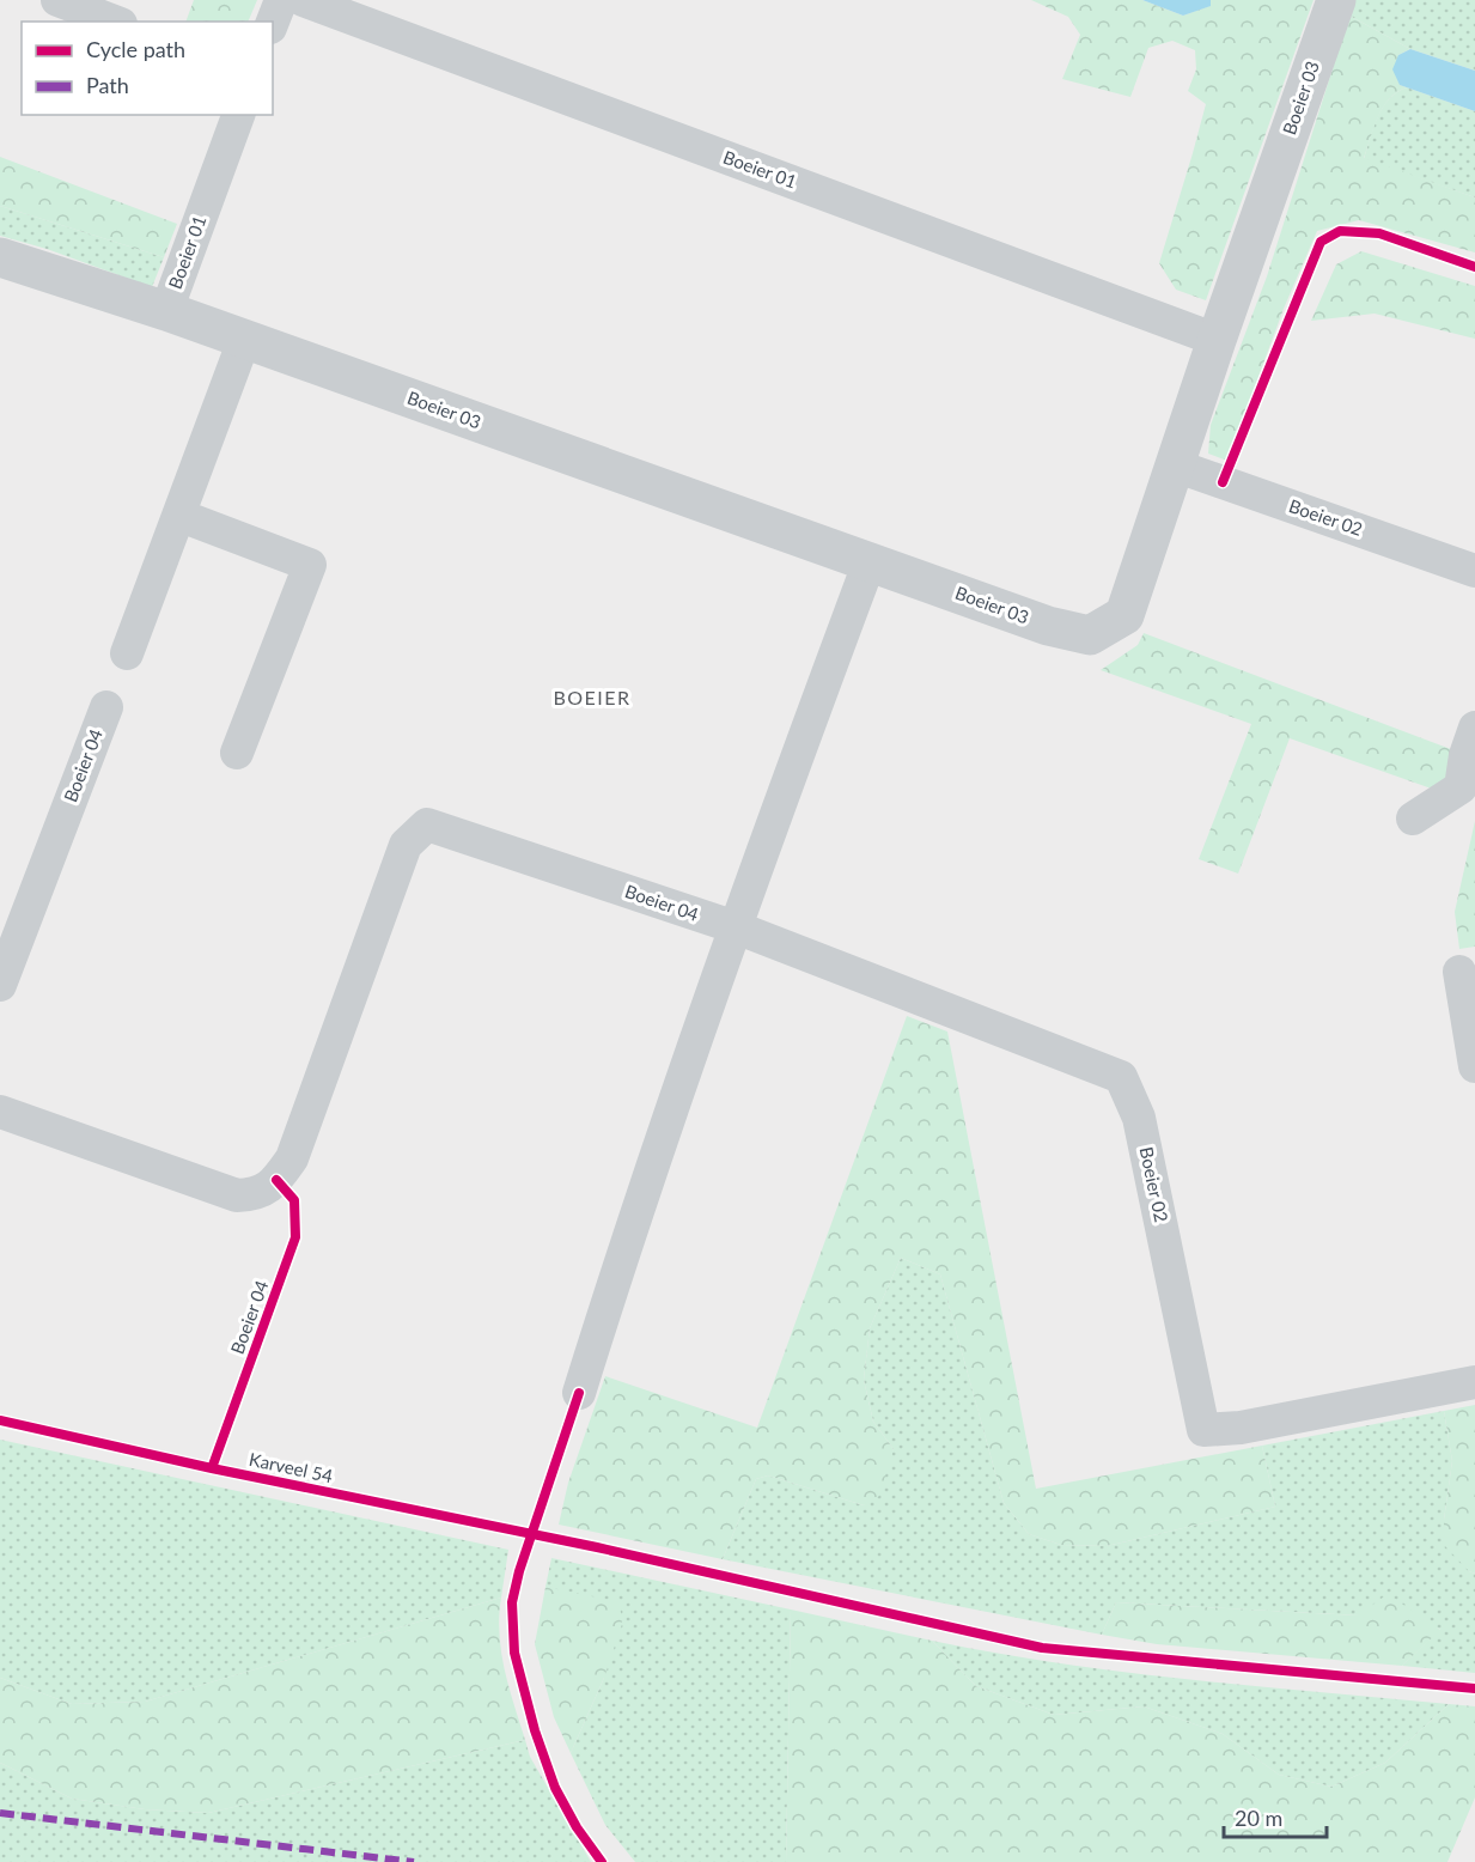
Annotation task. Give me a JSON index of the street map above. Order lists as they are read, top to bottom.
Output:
{
  "streets": {
    "street": [
      "Boeier 03",
      "Boeier 01",
      "Boeier 02",
      "Boeier 04"
    ],
    "cycle path": ["Karveel 54"]
  },
  "crossings": [
    ["Boeier 03", "Boeier 01"],
    ["Boeier 03", "Boeier 02"],
    ["Boeier 02", "Boeier 04"]
  ],
  "districts": ["BOEIER"],
  "legend": ["Cycle path", "Path"],
  "scale_bar": "20 m"
}
